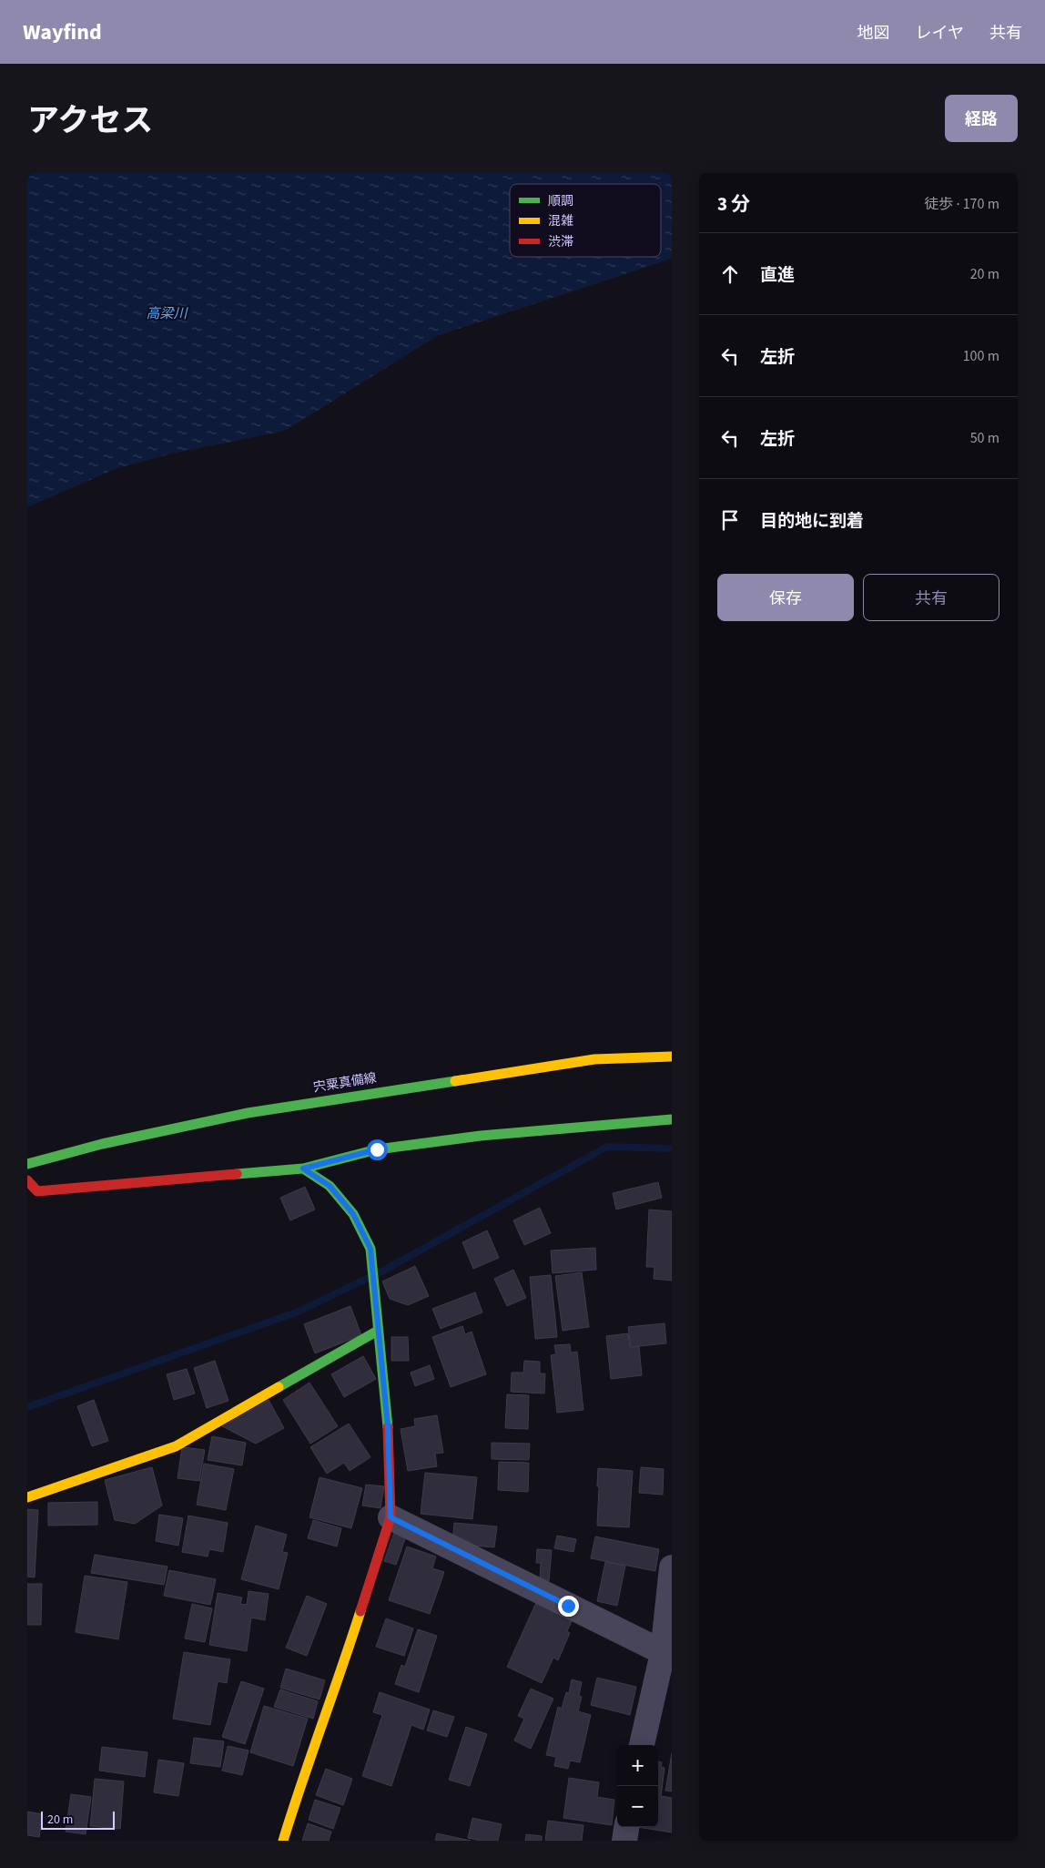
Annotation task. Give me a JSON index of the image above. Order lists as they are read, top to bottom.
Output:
{
  "streets": {
    "street": ["宍粟真備線"]
  },
  "water": ["高梁川"],
  "legend": ["順調", "混雑", "渋滞"],
  "scale_bar": "20 m",
  "page": {
    "header": "Wayfind",
    "nav": ["地図", "レイヤ", "共有"],
    "title": "アクセス",
    "buttons": [
      "経路",
      ["保存", "共有"]
    ],
    "heading": ["3 分", "徒歩 · 170 m"],
    "list": [
      ["直進", "20 m"],
      ["左折", "100 m"],
      ["左折", "50 m"],
      "目的地に到着"
    ],
    "map_buttons": ["+", "−"],
    "scale": "20 m"
  }
}
